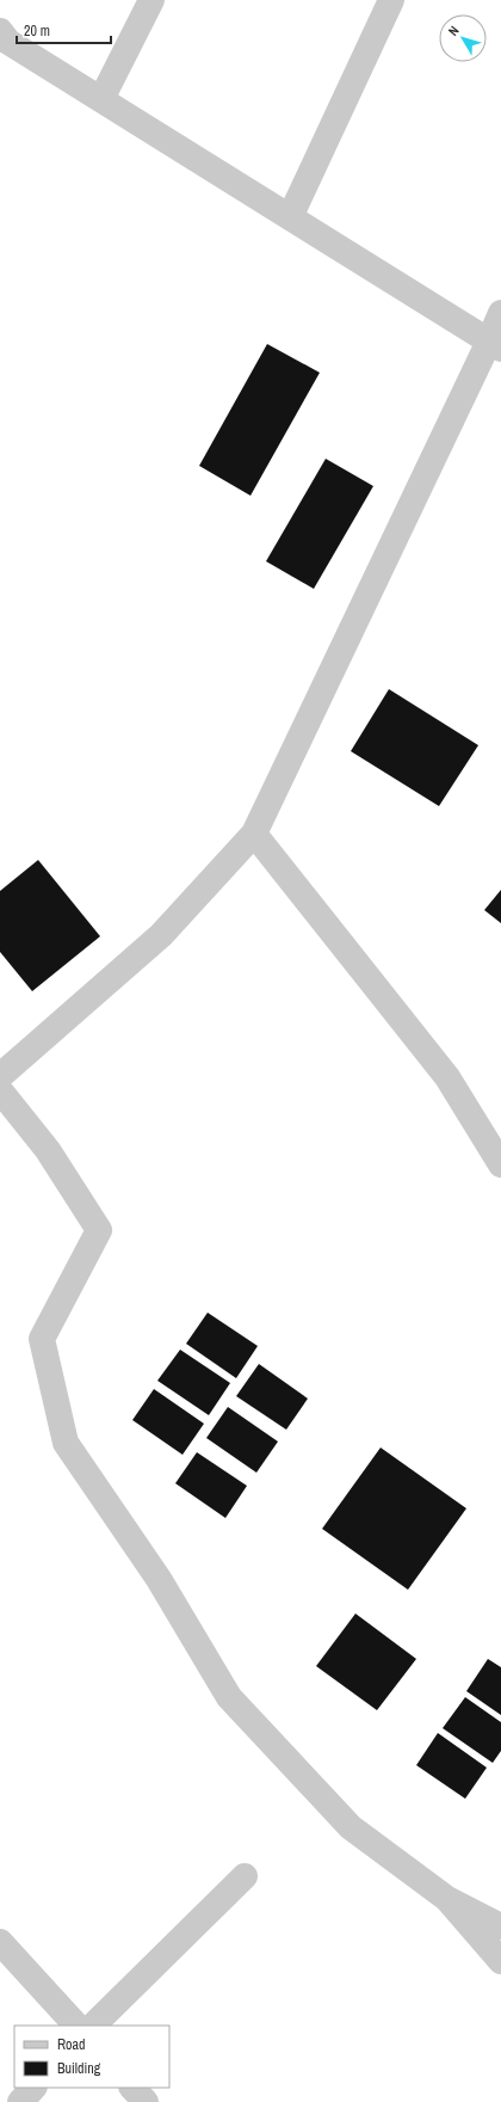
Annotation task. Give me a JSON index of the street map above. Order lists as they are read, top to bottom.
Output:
{
  "legend": ["Road", "Building"],
  "scale_bar": "20 m",
  "north": "top left"
}
